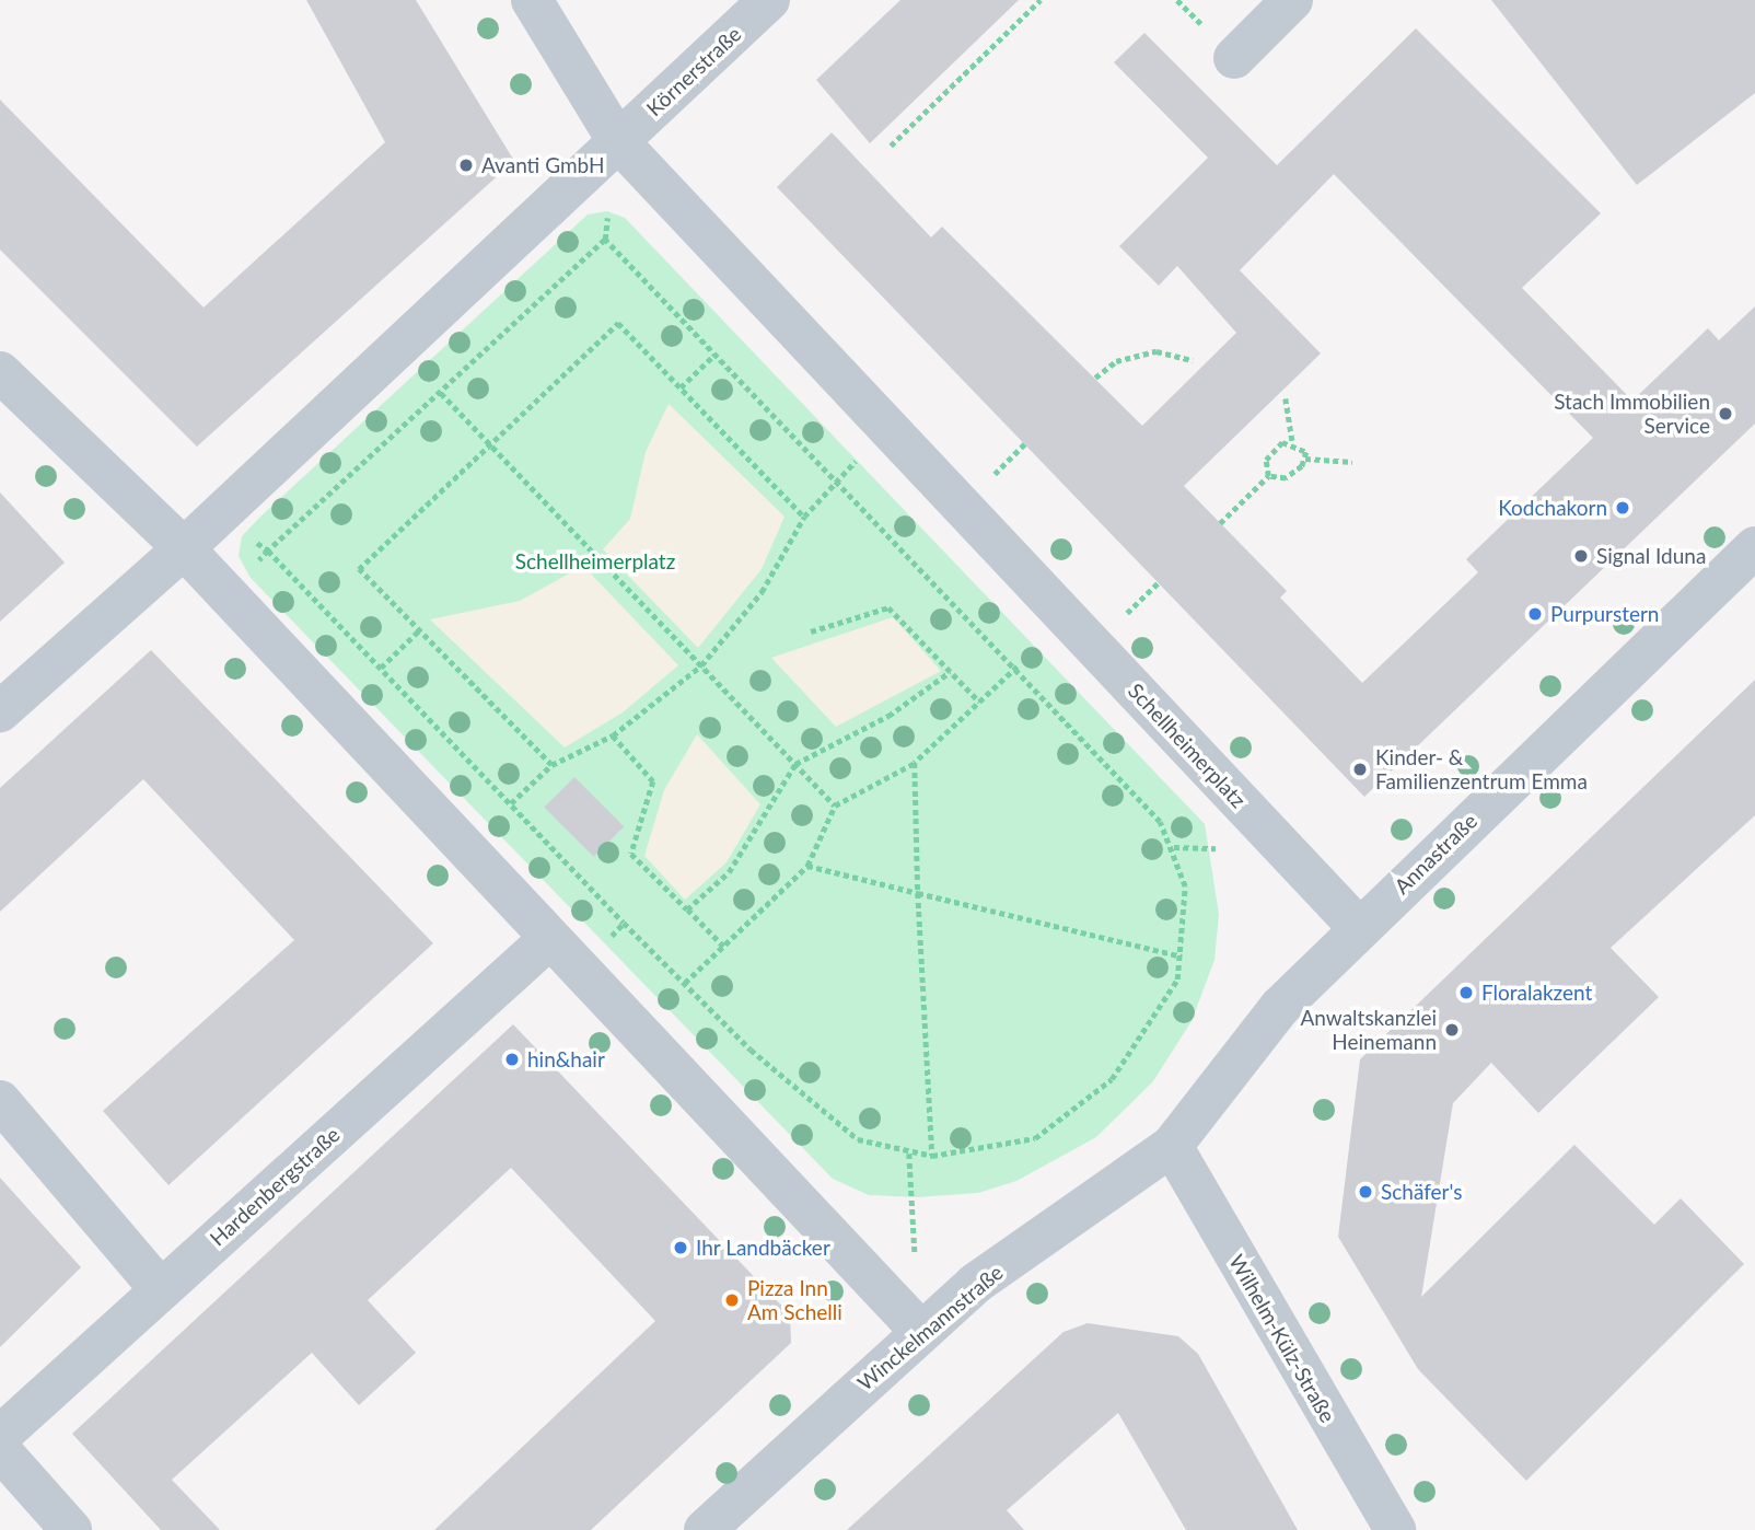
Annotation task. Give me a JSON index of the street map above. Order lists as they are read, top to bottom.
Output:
{
  "streets": {
    "street": [
      "Körnerstraße",
      "Schellheimerplatz",
      "Annastraße",
      "Hardenbergstraße",
      "Winckelmannstraße",
      "Wilhelm-Külz-Straße"
    ]
  },
  "crossings": [
    ["Körnerstraße", "Schellheimerplatz"],
    ["Schellheimerplatz", "Annastraße"],
    ["Annastraße", "Winckelmannstraße"],
    ["Annastraße", "Wilhelm-Külz-Straße"],
    ["Winckelmannstraße", "Wilhelm-Külz-Straße"]
  ],
  "parks": ["Schellheimerplatz"],
  "places": [
    "Avanti GmbH",
    "Stach Immobilien Service",
    "Kodchakorn",
    "Signal Iduna",
    "Purpurstern",
    "Kinder- & Familienzentrum Emma",
    "Floralakzent",
    "Anwaltskanzlei Heinemann",
    "hin&hair",
    "Schäfer's",
    "Ihr Landbäcker",
    "Pizza Inn Am Schelli"
  ]
}
